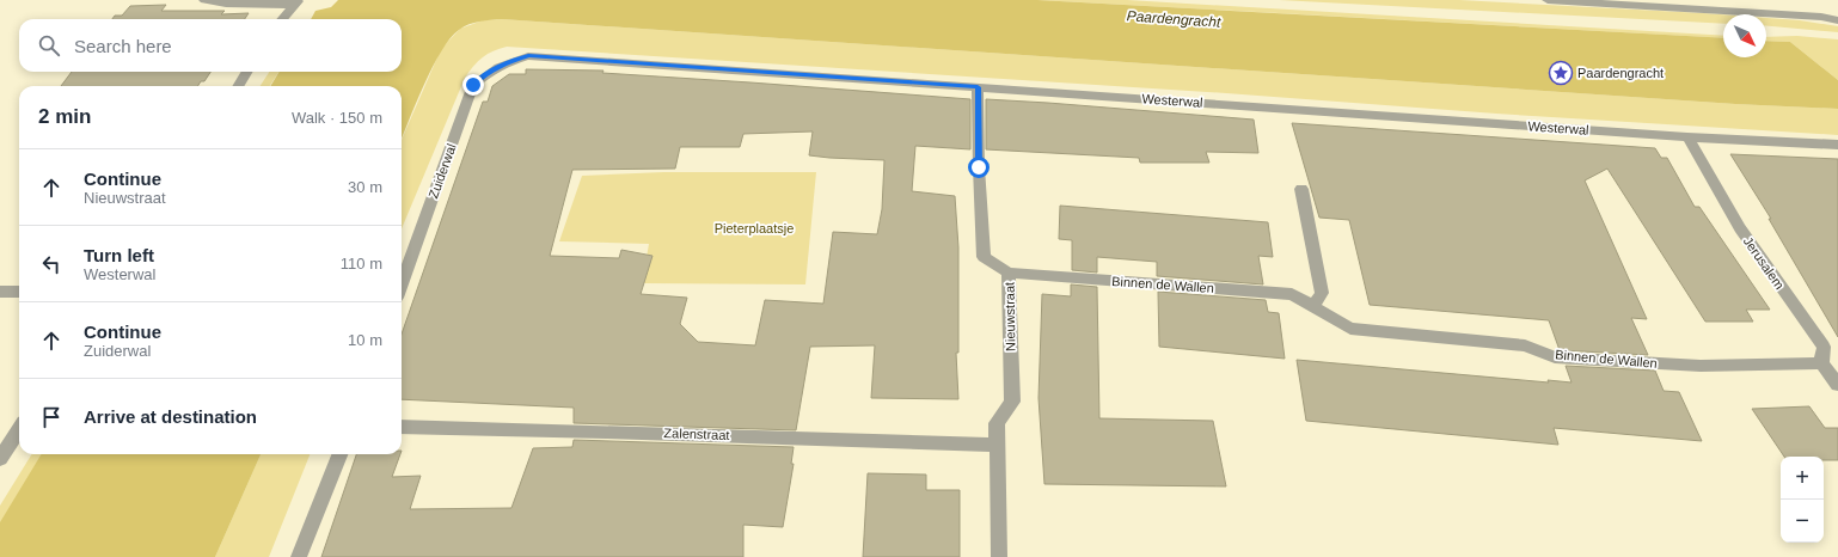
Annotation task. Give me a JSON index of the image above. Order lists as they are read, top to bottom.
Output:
{
  "streets": {
    "street": [
      "Westerwal",
      "Zuiderwal",
      "Jerusalem",
      "Binnen de Wallen",
      "Nieuwstraat",
      "Zalenstraat"
    ]
  },
  "crossings": [
    ["Westerwal", "Zuiderwal"],
    ["Westerwal", "Jerusalem"],
    ["Westerwal", "Nieuwstraat"],
    ["Jerusalem", "Binnen de Wallen"],
    ["Binnen de Wallen", "Nieuwstraat"],
    ["Nieuwstraat", "Zalenstraat"]
  ],
  "water": ["Paardengracht"],
  "parks": ["Pieterplaatsje"],
  "places": {
    "place": ["Paardengracht"]
  },
  "north": "bottom right",
  "page": {
    "search": "Search here",
    "heading": ["2 min", "Walk · 150 m"],
    "list": [
      ["Continue", "Nieuwstraat", "30 m"],
      ["Turn left", "Westerwal", "110 m"],
      ["Continue", "Zuiderwal", "10 m"],
      "Arrive at destination"
    ],
    "map_buttons": ["+", "−"]
  }
}
